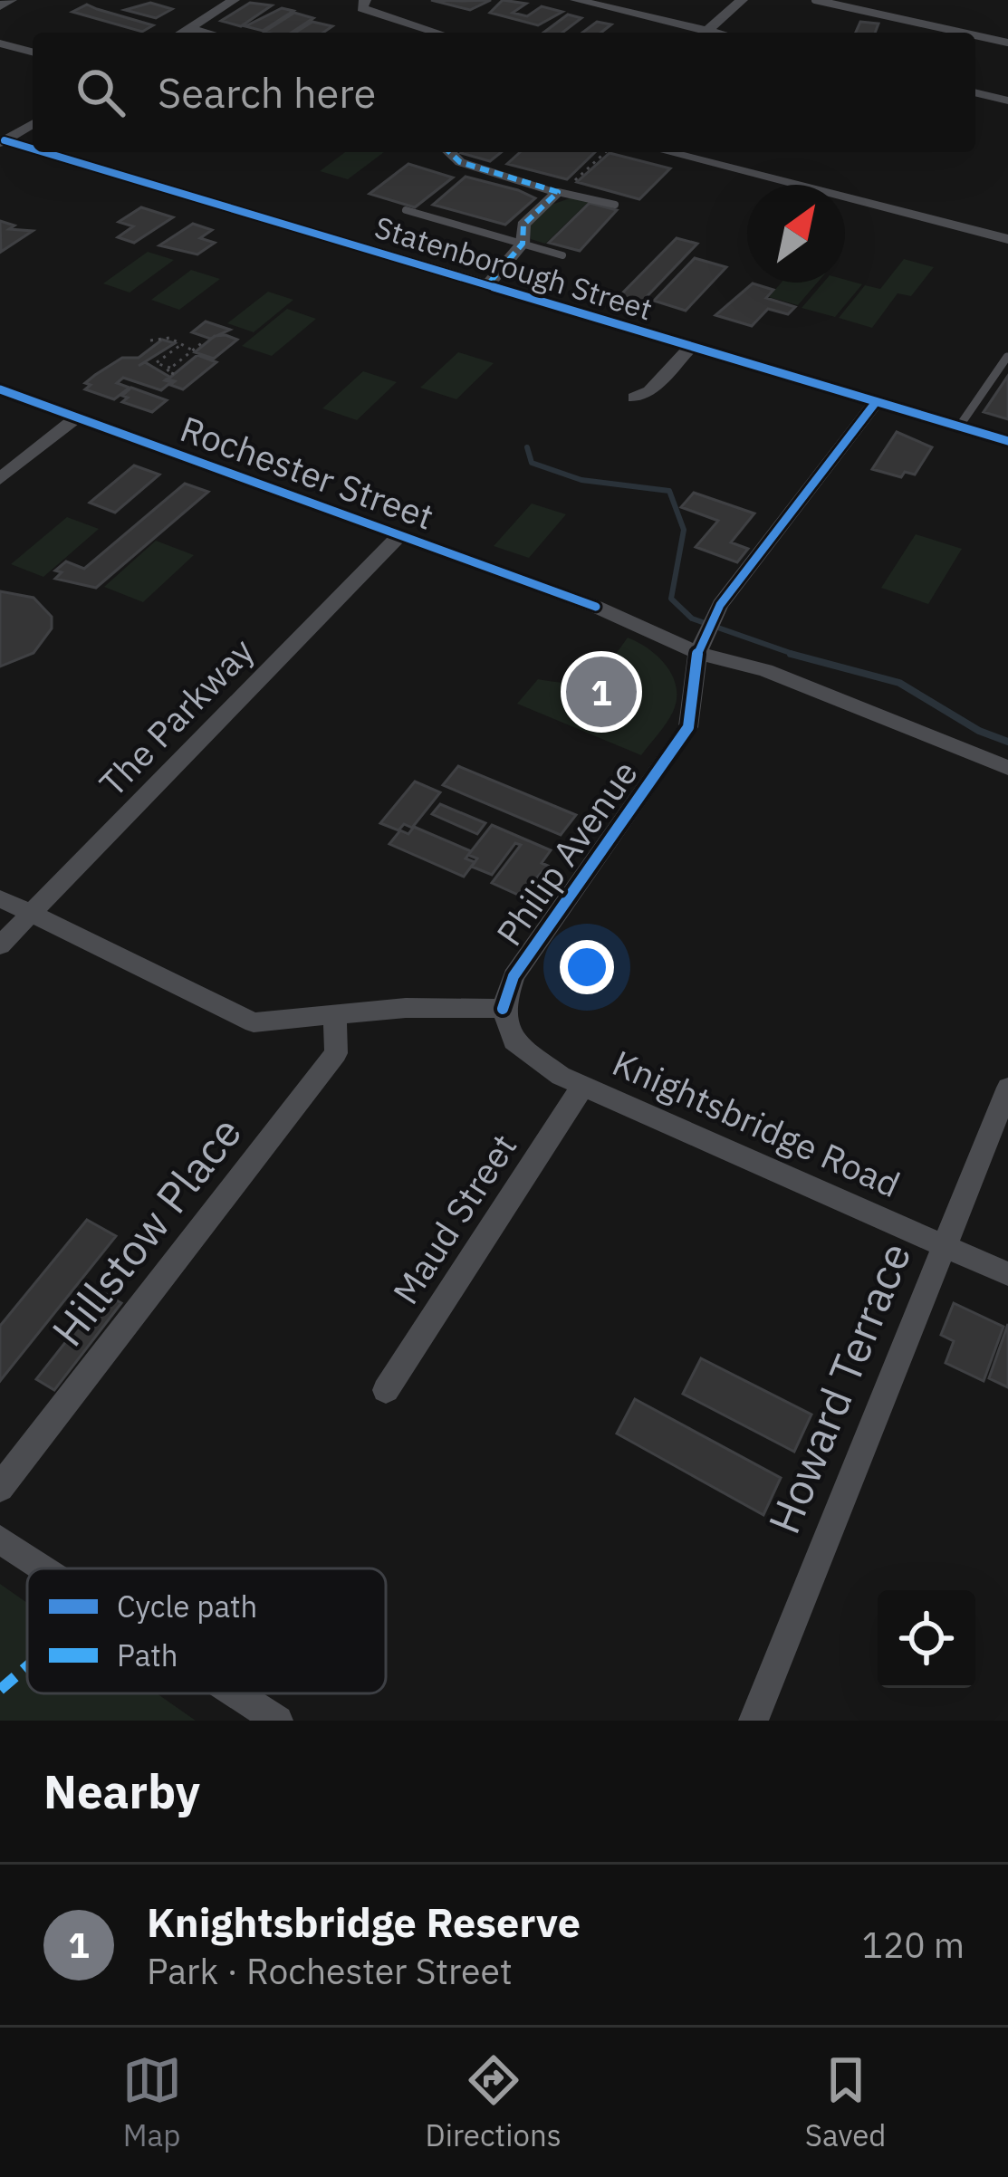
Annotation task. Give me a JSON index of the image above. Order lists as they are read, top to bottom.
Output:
{
  "streets": {
    "street": [
      "Statenborough Street",
      "Rochester Street",
      "The Parkway",
      "Philip Avenue",
      "Knightsbridge Road",
      "Maud Street",
      "Hillstow Place",
      "Howard Terrace"
    ]
  },
  "crossings": [
    ["Statenborough Street", "Philip Avenue"],
    ["Rochester Street", "The Parkway"],
    ["Rochester Street", "Philip Avenue"],
    ["Philip Avenue", "Knightsbridge Road"],
    ["Knightsbridge Road", "Maud Street"],
    ["Knightsbridge Road", "Howard Terrace"]
  ],
  "legend": ["Cycle path", "Path"],
  "north": "top right",
  "page": {
    "search": "Search here",
    "pins": "1",
    "heading": "Nearby",
    "list": [
      {
        "mark": "1",
        "name": "Knightsbridge Reserve",
        "note": "Park · Rochester Street",
        "value": "120 m"
      }
    ],
    "nav": ["Map", "Directions", "Saved"]
  }
}
